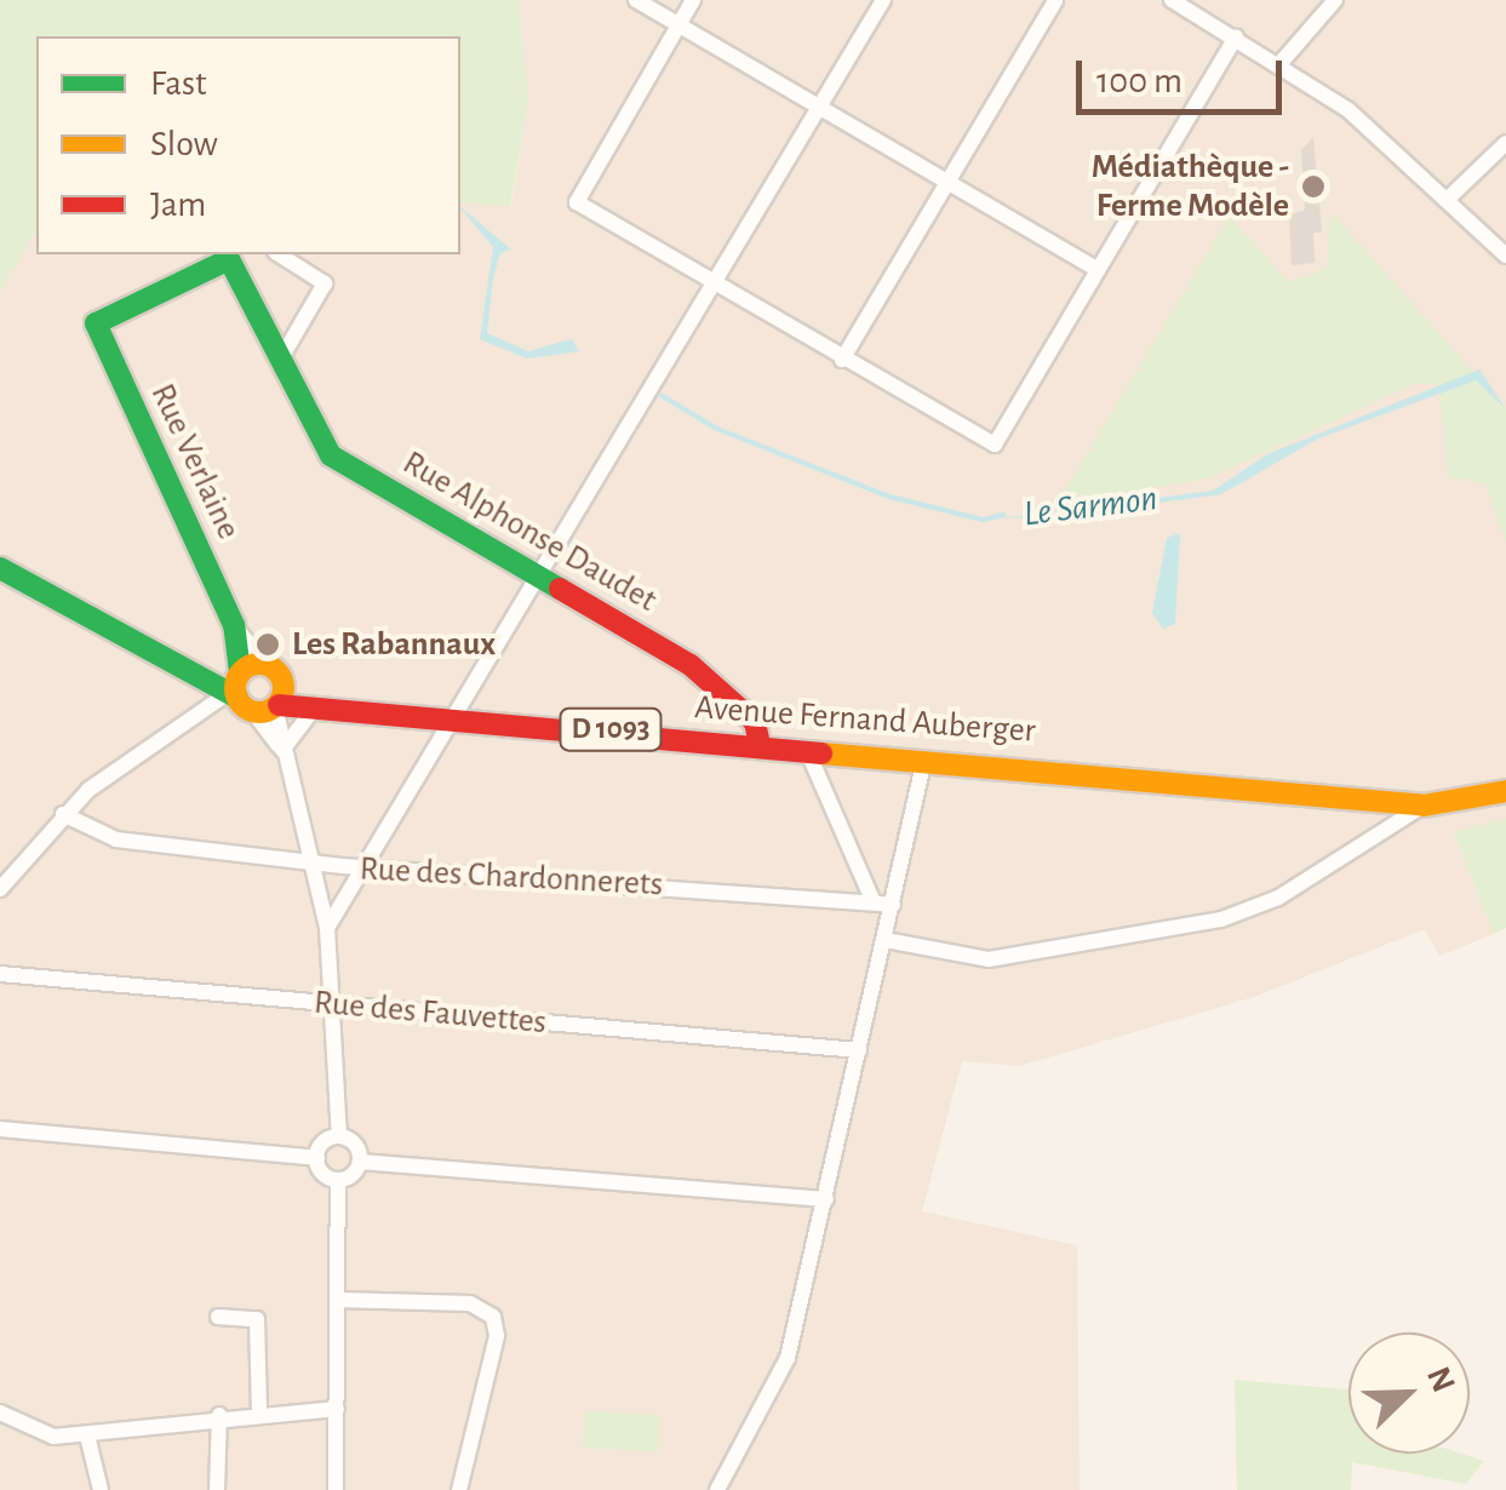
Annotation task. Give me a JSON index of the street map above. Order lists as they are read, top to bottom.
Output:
{
  "streets": {
    "main road": [
      "Rue Verlaine",
      "Rue Alphonse Daudet",
      "Avenue Fernand Auberger",
      "D 1093"
    ],
    "street": ["Rue des Chardonnerets", "Rue des Fauvettes"]
  },
  "crossings": [
    ["Rue Verlaine", "Rue Alphonse Daudet"],
    ["Rue Verlaine", "Avenue Fernand Auberger"],
    ["Rue Alphonse Daudet", "Avenue Fernand Auberger"]
  ],
  "water": ["Le Sarmon"],
  "places": ["Médiathèque - Ferme Modèle", "Les Rabannaux"],
  "legend": ["Fast", "Slow", "Jam"],
  "scale_bar": "100 m",
  "north": "top right"
}
